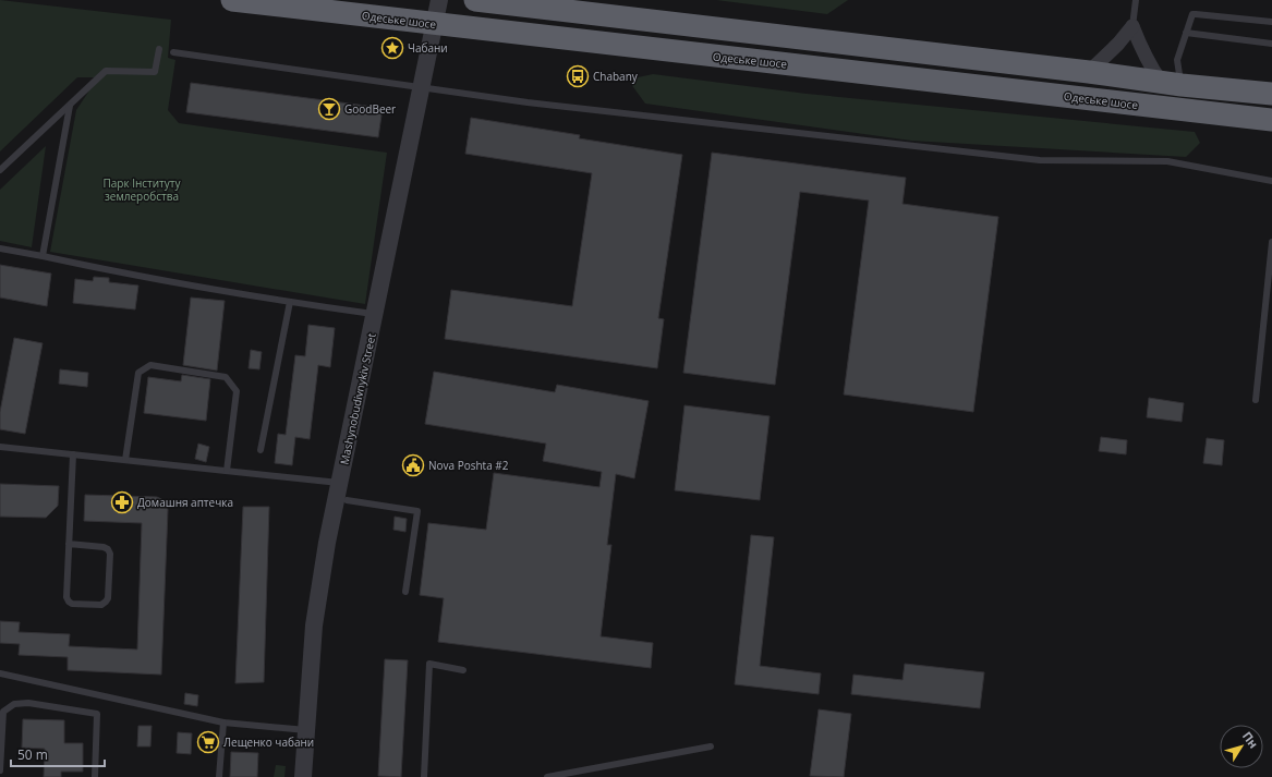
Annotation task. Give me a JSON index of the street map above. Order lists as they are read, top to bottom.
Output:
{
  "streets": {
    "highway": ["Одеське шосе"],
    "street": ["Mashynobudivnykiv Street"]
  },
  "crossings": [
    ["Одеське шосе", "Mashynobudivnykiv Street"]
  ],
  "parks": ["Парк Інституту землеробства"],
  "places": {
    "place": ["Чабани"],
    "bus stop": ["Chabany"],
    "bar": ["GoodBeer"],
    "public building": ["Nova Poshta #2"],
    "pharmacy": ["Домашня аптечка"],
    "supermarket": ["Лещенко чабани"]
  },
  "scale_bar": "50 m",
  "north": "top right"
}
